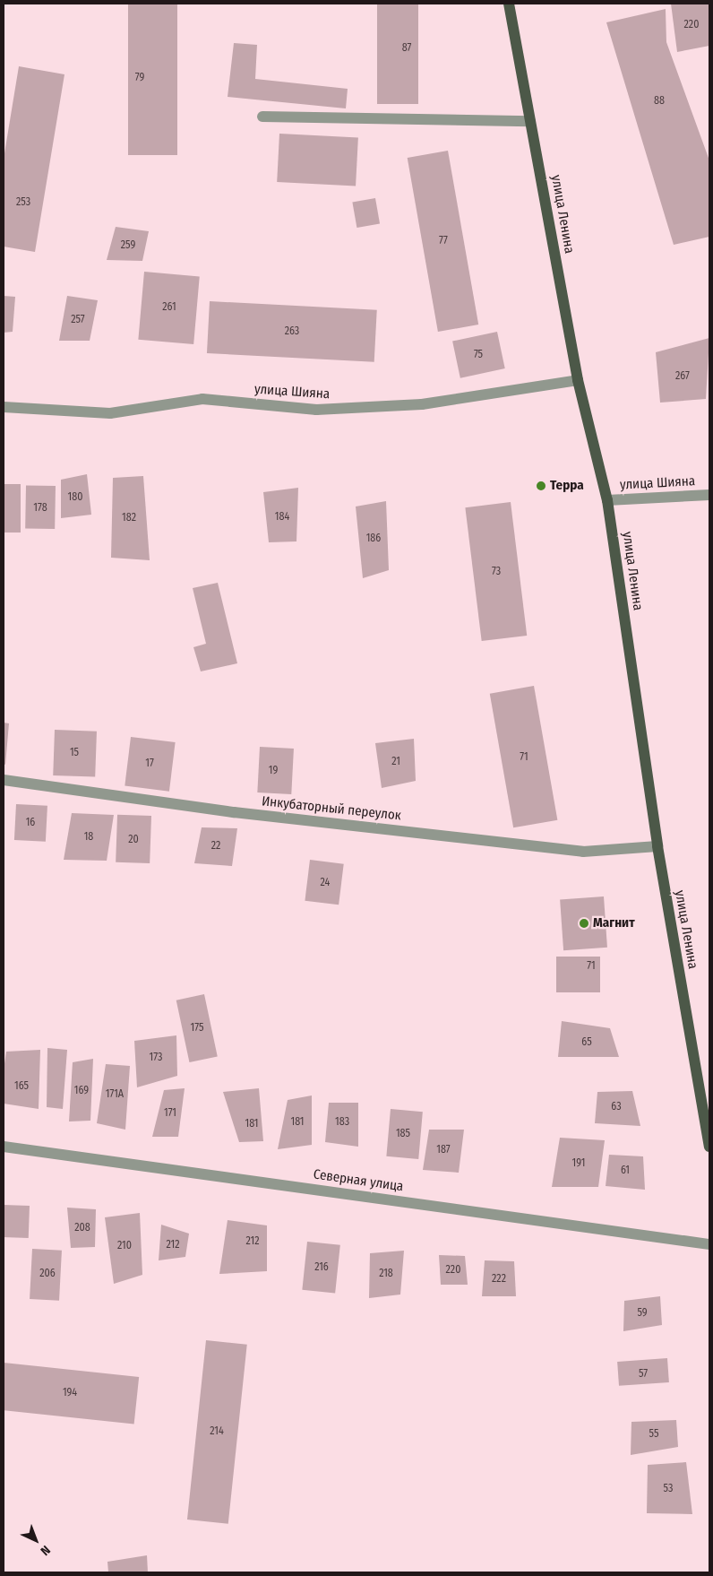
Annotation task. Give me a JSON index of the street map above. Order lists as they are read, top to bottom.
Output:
{
  "streets": {
    "main road": ["улица Ленина"],
    "street": ["улица Шияна", "Инкубаторный переулок", "Северная улица"]
  },
  "crossings": [
    ["улица Ленина", "улица Шияна"],
    ["улица Ленина", "Инкубаторный переулок"]
  ],
  "places": ["Терра", "Магнит"],
  "house_numbers": [
    "220",
    "87",
    "79",
    "88",
    "253",
    "77",
    "259",
    "261",
    "257",
    "263",
    "75",
    "267",
    "180",
    "178",
    "184",
    "182",
    "186",
    "73",
    "15",
    "71",
    "21",
    "17",
    "19",
    "16",
    "18",
    "20",
    "22",
    "24",
    "71",
    "175",
    "65",
    "173",
    "165",
    "169",
    "171А",
    "63",
    "171",
    "181",
    "183",
    "181",
    "185",
    "187",
    "191",
    "61",
    "208",
    "212",
    "212",
    "210",
    "216",
    "220",
    "206",
    "218",
    "222",
    "59",
    "57",
    "194",
    "214",
    "55",
    "53"
  ],
  "north": "bottom right"
}
